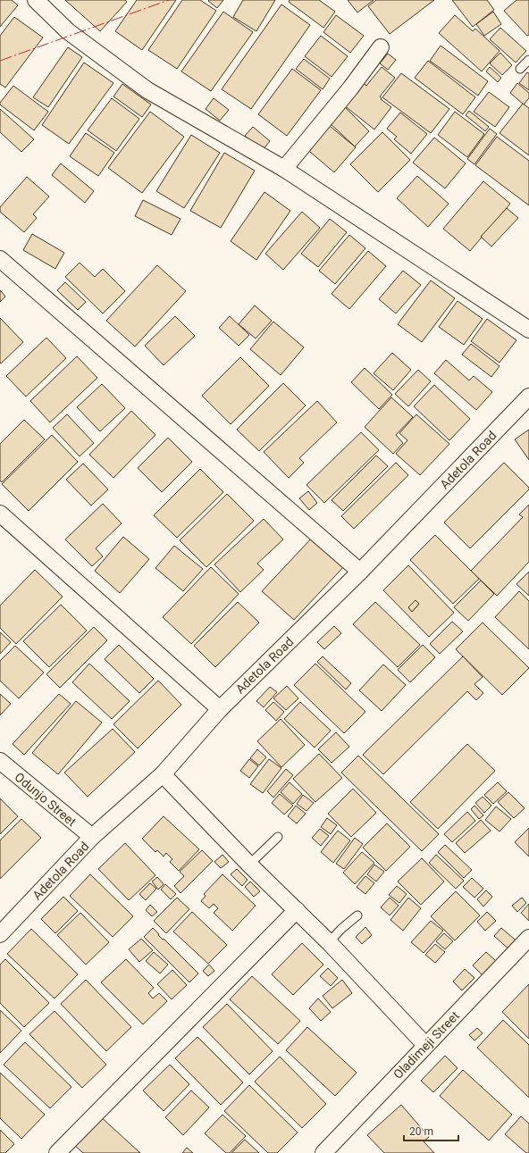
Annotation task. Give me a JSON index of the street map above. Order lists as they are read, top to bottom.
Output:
{
  "streets": {
    "street": ["Adetola Road", "Odunjo Street", "Oladimeji Street"]
  },
  "crossings": [
    ["Adetola Road", "Odunjo Street"]
  ],
  "scale_bar": "20 m"
}
